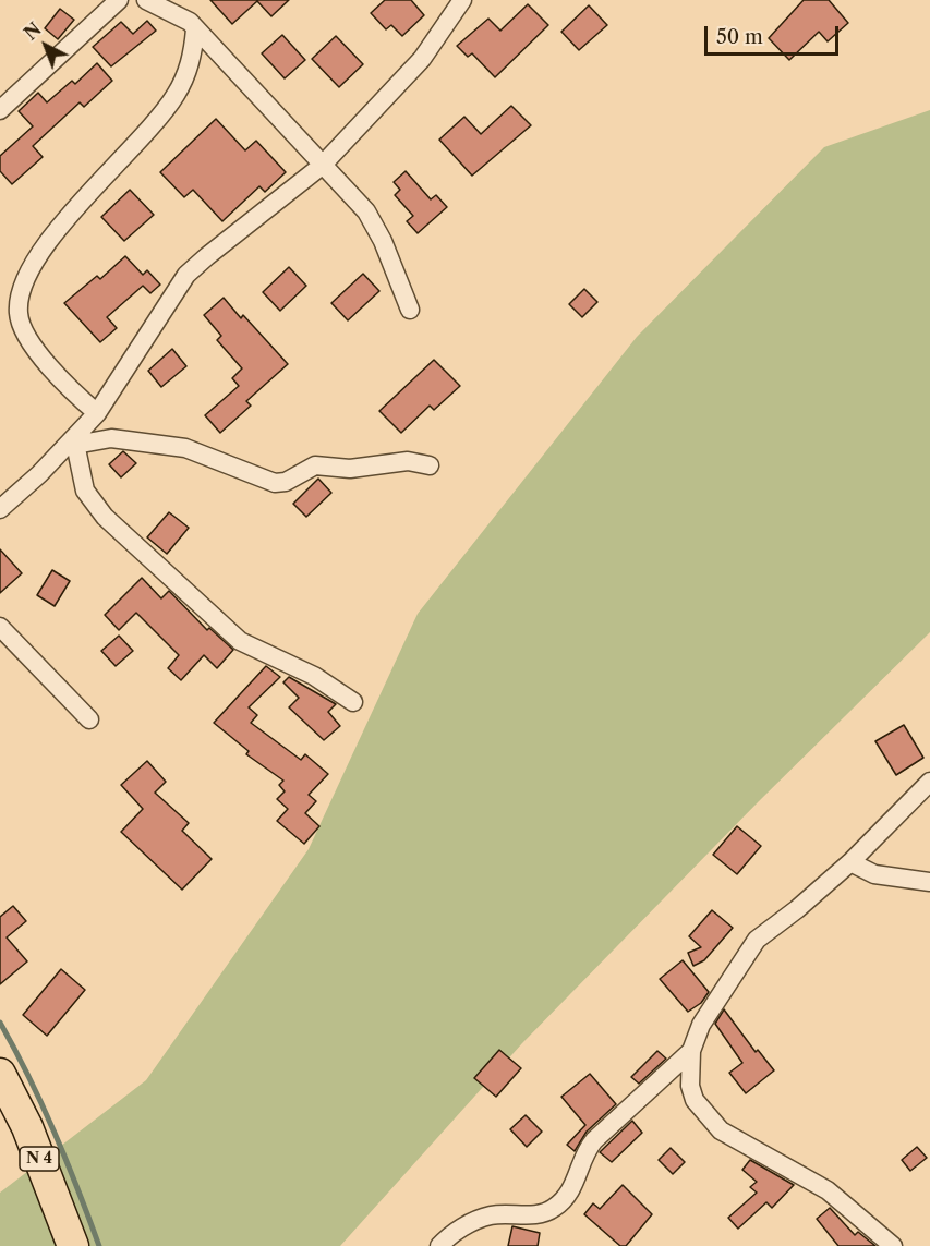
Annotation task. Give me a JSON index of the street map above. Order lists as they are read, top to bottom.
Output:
{
  "streets": {
    "highway": ["N 4"]
  },
  "scale_bar": "50 m",
  "north": "top left"
}
